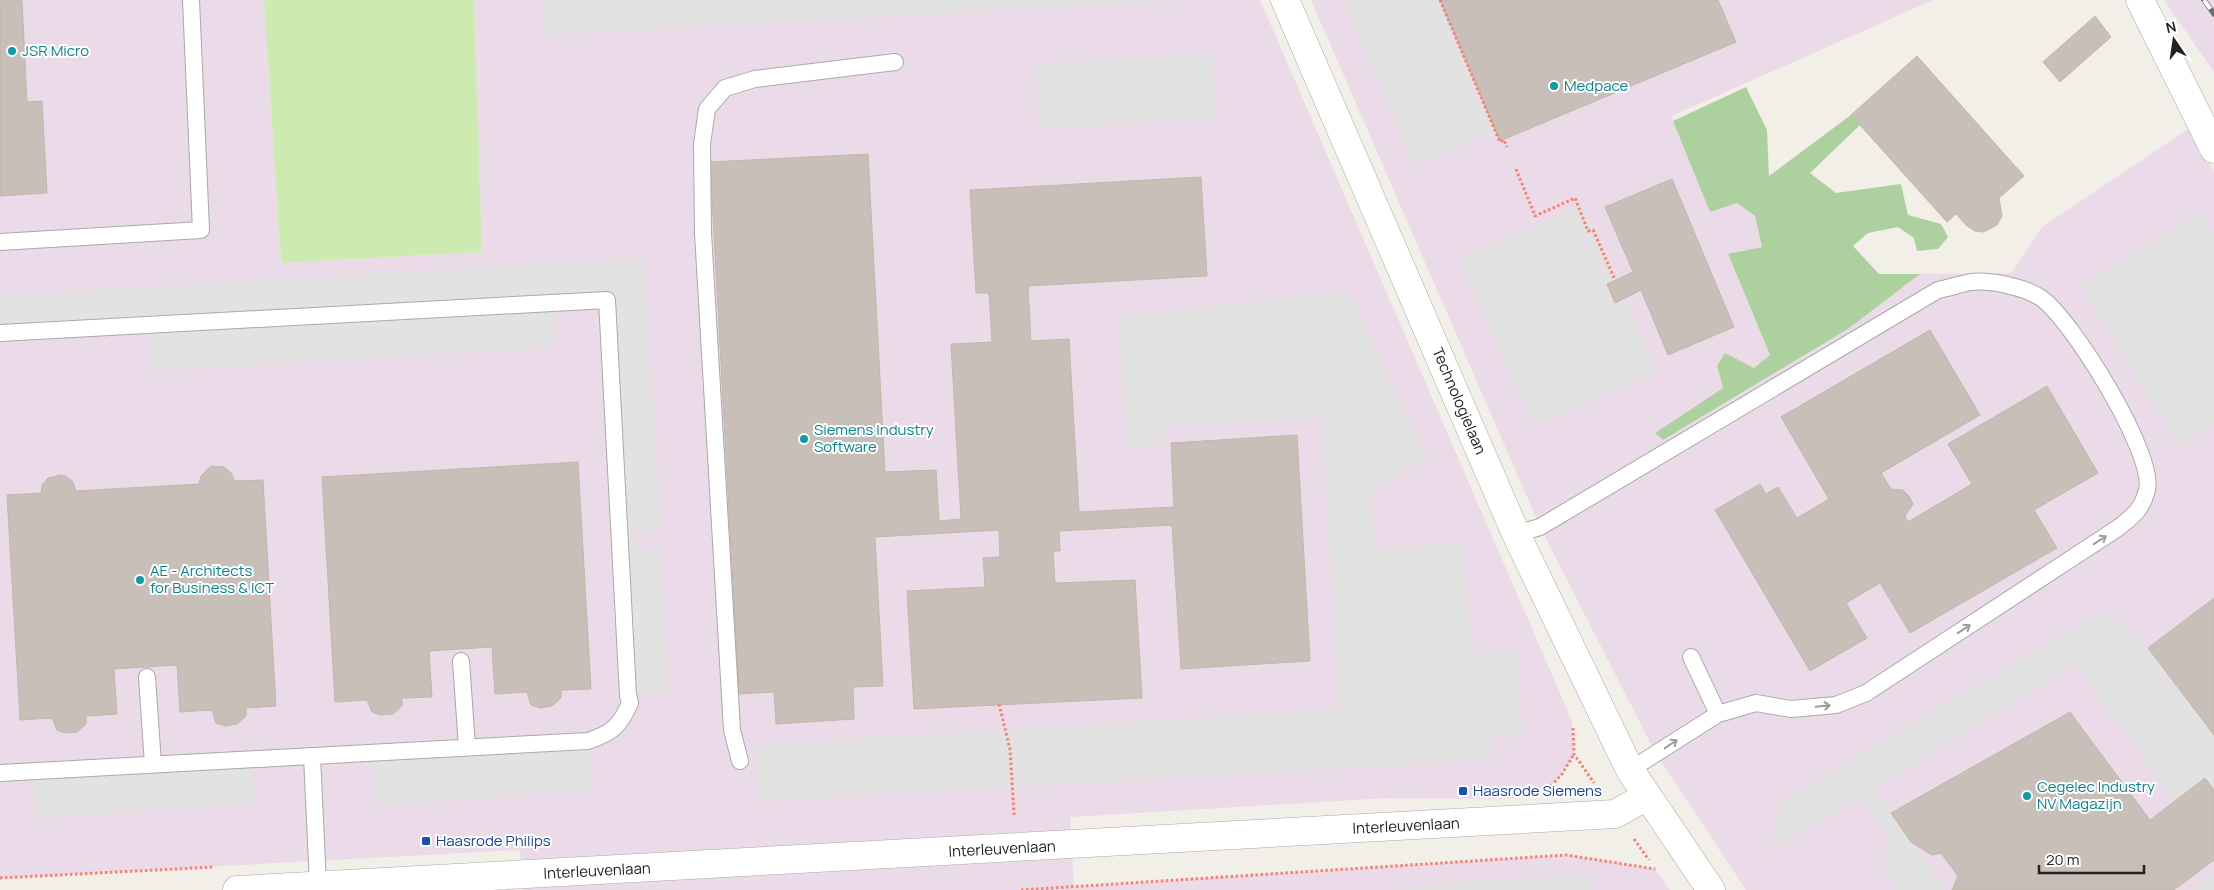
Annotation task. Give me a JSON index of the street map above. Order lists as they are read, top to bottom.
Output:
{
  "streets": {
    "street": ["Technologielaan", "Interleuvenlaan"]
  },
  "crossings": [
    ["Technologielaan", "Interleuvenlaan"]
  ],
  "places": {
    "other": [
      "JSR Micro",
      "Medpace",
      "Siemens Industry Software",
      "AE - Architects for Business & ICT",
      "Cegelec Industry NV Magazijn"
    ],
    "transit": ["Haasrode Siemens", "Haasrode Philips"]
  },
  "scale_bar": "20 m",
  "north": "top"
}
